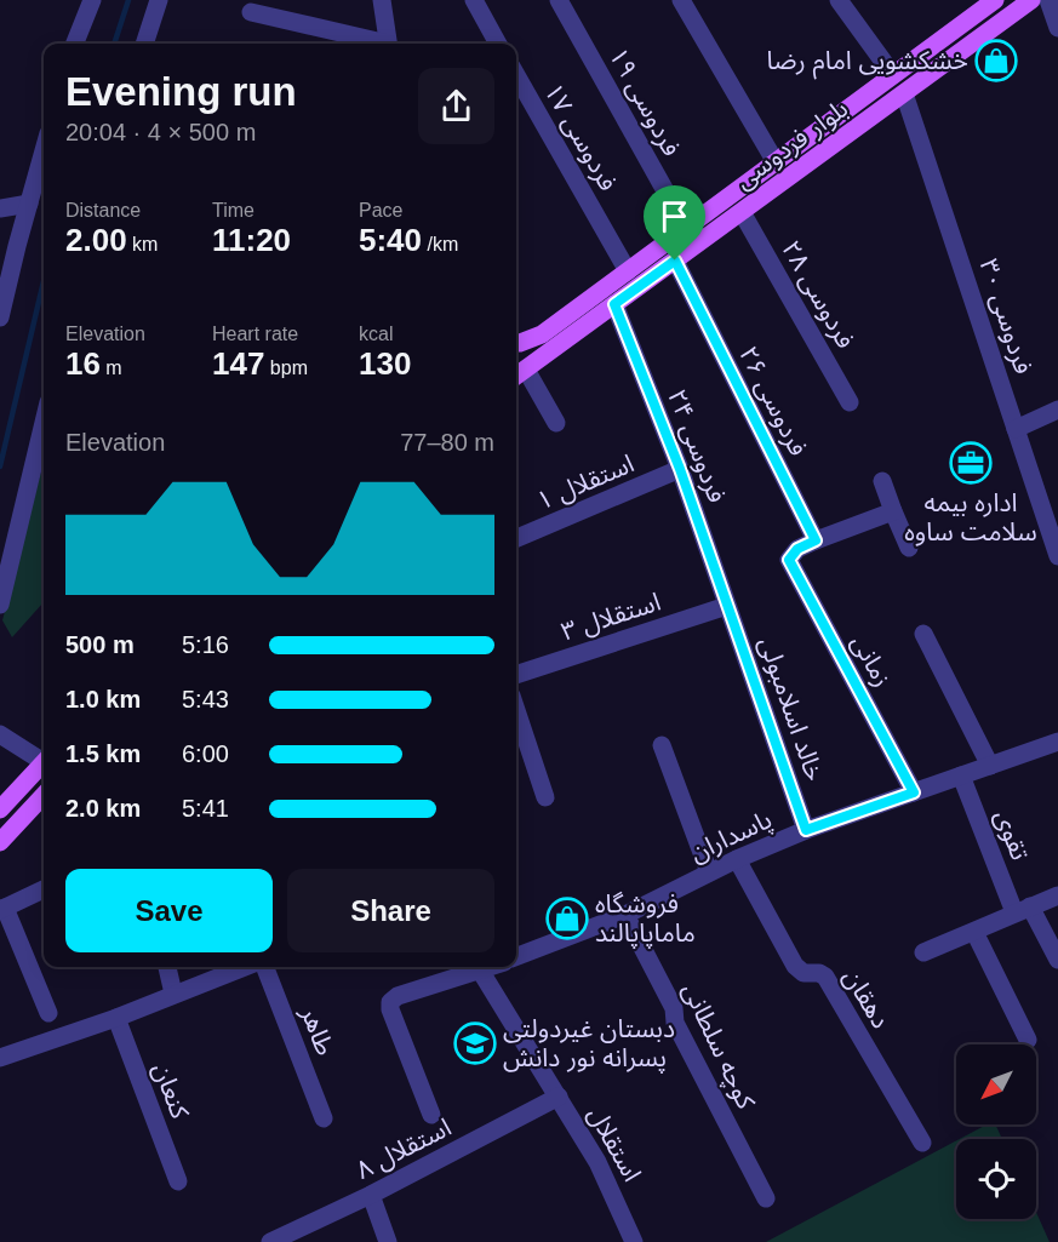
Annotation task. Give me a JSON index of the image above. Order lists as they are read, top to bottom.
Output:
{
  "streets": {
    "main road": ["بلوار فردوسی"],
    "street": [
      "فردوسی ۱۹",
      "فردوسی ۱۷",
      "فردوسی ۲۸",
      "فردوسی ۳۰",
      "فردوسی ۲۶",
      "فردوسی ۲۴",
      "استقلال ۱",
      "استقلال ۳",
      "زمانی",
      "خالد اسلامبولی",
      "تقوی",
      "پاسداران",
      "دهقان",
      "طاهر",
      "کوچه سلطانی",
      "کنعان",
      "استقلال",
      "استقلال ۸"
    ]
  },
  "crossings": [
    ["فردوسی ۱۹", "بلوار فردوسی"],
    ["فردوسی ۱۷", "بلوار فردوسی"],
    ["بلوار فردوسی", "فردوسی ۲۸"],
    ["بلوار فردوسی", "فردوسی ۳۰"],
    ["بلوار فردوسی", "فردوسی ۲۶"],
    ["بلوار فردوسی", "فردوسی ۲۴"],
    ["فردوسی ۲۶", "زمانی"],
    ["فردوسی ۲۴", "استقلال ۱"],
    ["فردوسی ۲۴", "استقلال ۳"],
    ["فردوسی ۲۴", "خالد اسلامبولی"],
    ["استقلال ۳", "خالد اسلامبولی"],
    ["زمانی", "پاسداران"],
    ["خالد اسلامبولی", "پاسداران"],
    ["تقوی", "پاسداران"],
    ["پاسداران", "دهقان"],
    ["پاسداران", "کوچه سلطانی"],
    ["استقلال", "استقلال ۸"]
  ],
  "places": {
    "shop": ["خشکشویی امام رضا", "فروشگاه ماماپاپالند"],
    "office": ["اداره بیمه سلامت ساوه"],
    "school or university": ["دبستان غیردولتی پسرانه نور دانش"]
  },
  "north": "bottom left",
  "page": {
    "heading": ["Evening run", "20:04 · 4 × 500 m"],
    "stats": [
      ["Distance", "2.00 km"],
      ["Time", "11:20"],
      ["Pace", "5:40 /km"],
      ["Elevation", "16 m"],
      ["Heart rate", "147 bpm"],
      ["kcal", "130"]
    ],
    "chart": ["Elevation", "77–80 m"],
    "list": [
      {
        "name": "500 m",
        "note": "5:16"
      },
      {
        "name": "1.0 km",
        "note": "5:43"
      },
      {
        "name": "1.5 km",
        "note": "6:00"
      },
      {
        "name": "2.0 km",
        "note": "5:41"
      }
    ],
    "buttons": ["Save", "Share"]
  }
}
